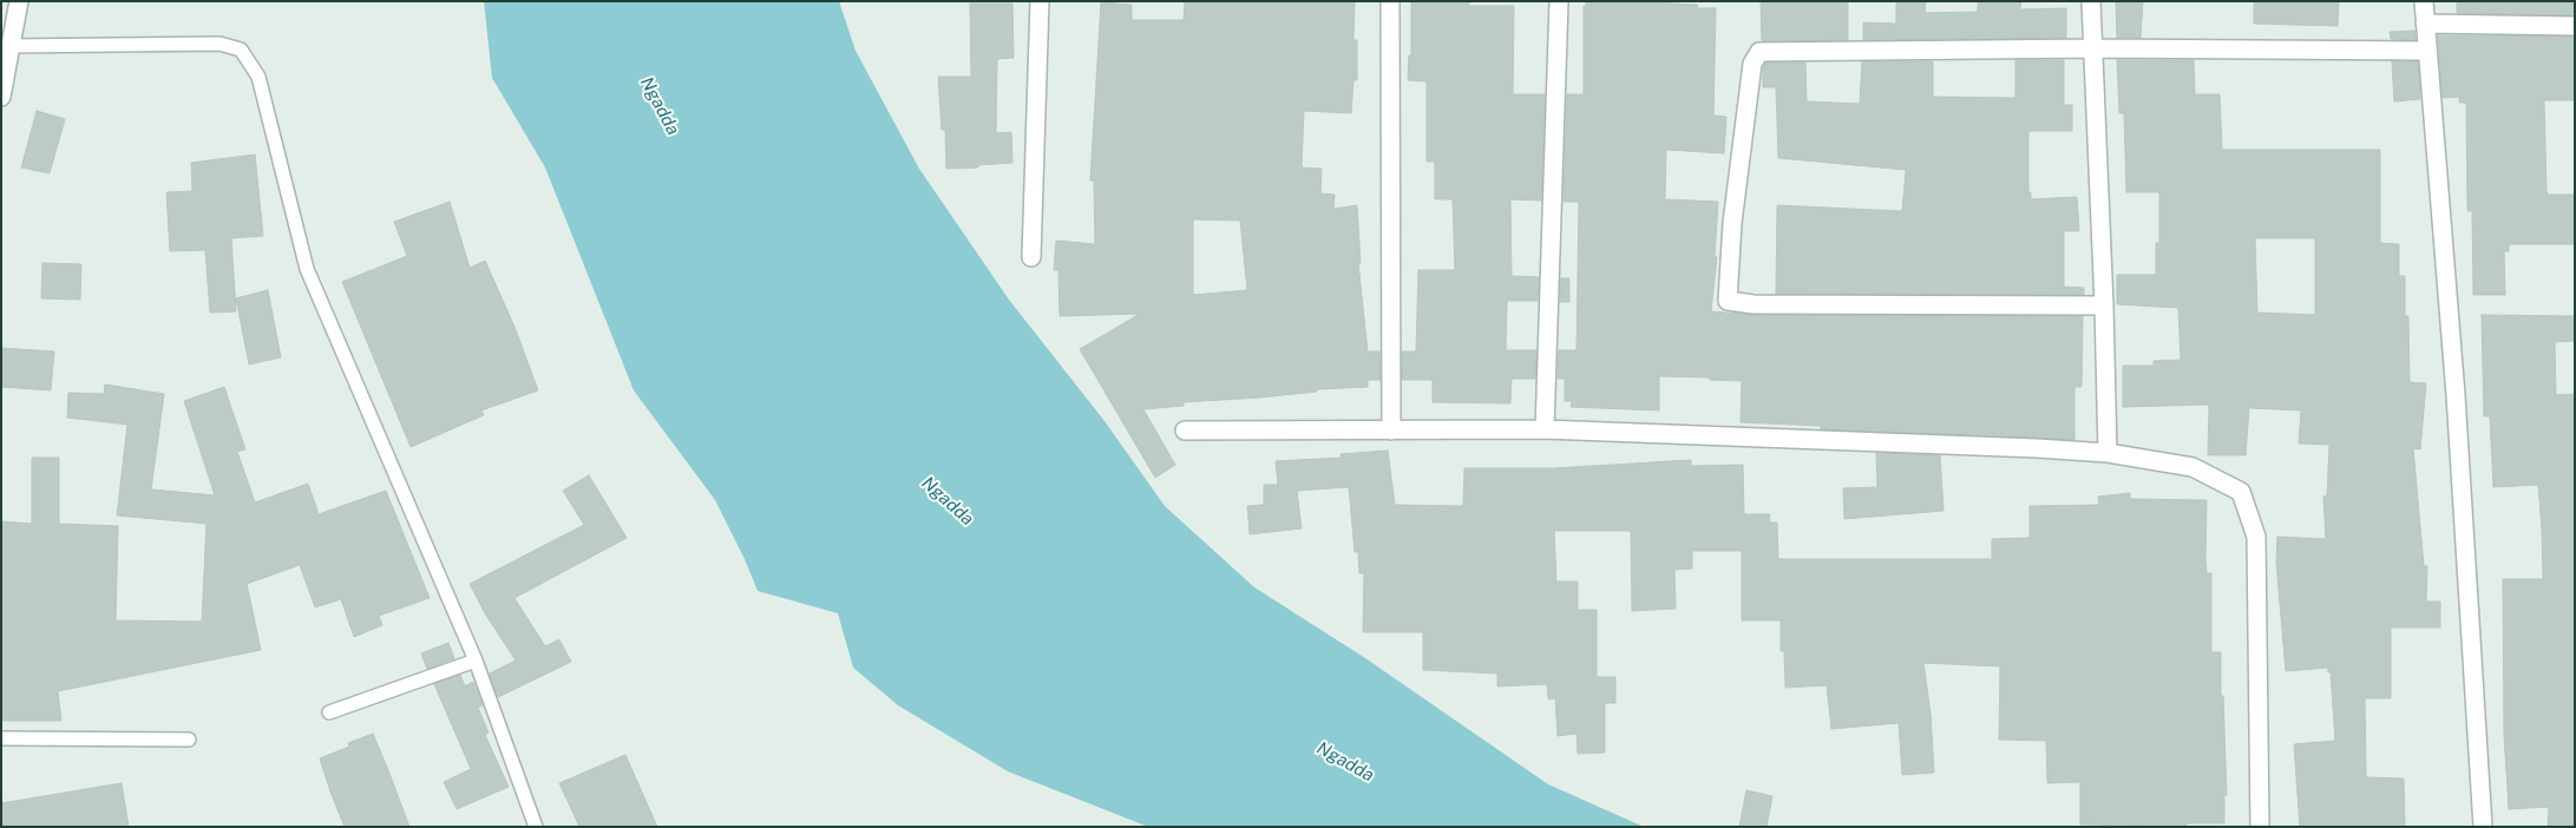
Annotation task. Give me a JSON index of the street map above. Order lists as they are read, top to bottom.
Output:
{
  "water": ["Ngadda"]
}
